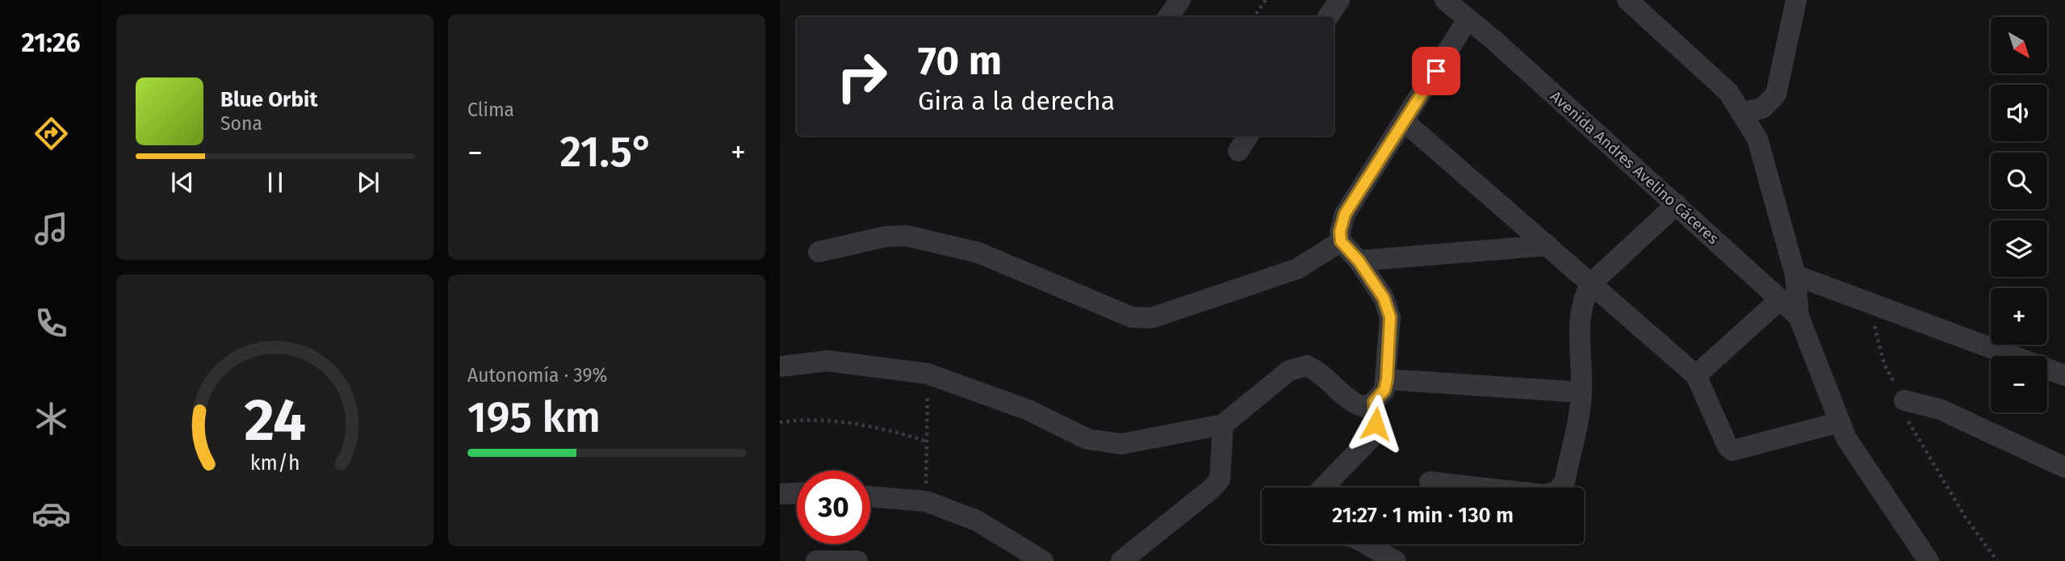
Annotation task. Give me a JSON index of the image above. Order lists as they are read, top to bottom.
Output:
{
  "streets": {
    "street": ["Avenida Andres Avelino Cáceres"]
  },
  "north": "bottom right",
  "page": {
    "tabs": "21:26",
    "tile": [
      "Clima",
      ["Autonomía · 39%", "195 km"]
    ],
    "map_buttons": ["+", "−"],
    "turn": ["70 m", "Gira a la derecha"],
    "song": ["Blue Orbit", "Sona"],
    "heat": ["−", "21.5°", "+"],
    "limit": "30",
    "trip": "21:27 · 1 min · 130 m",
    "gauge": ["24", "km/h"]
  }
}
